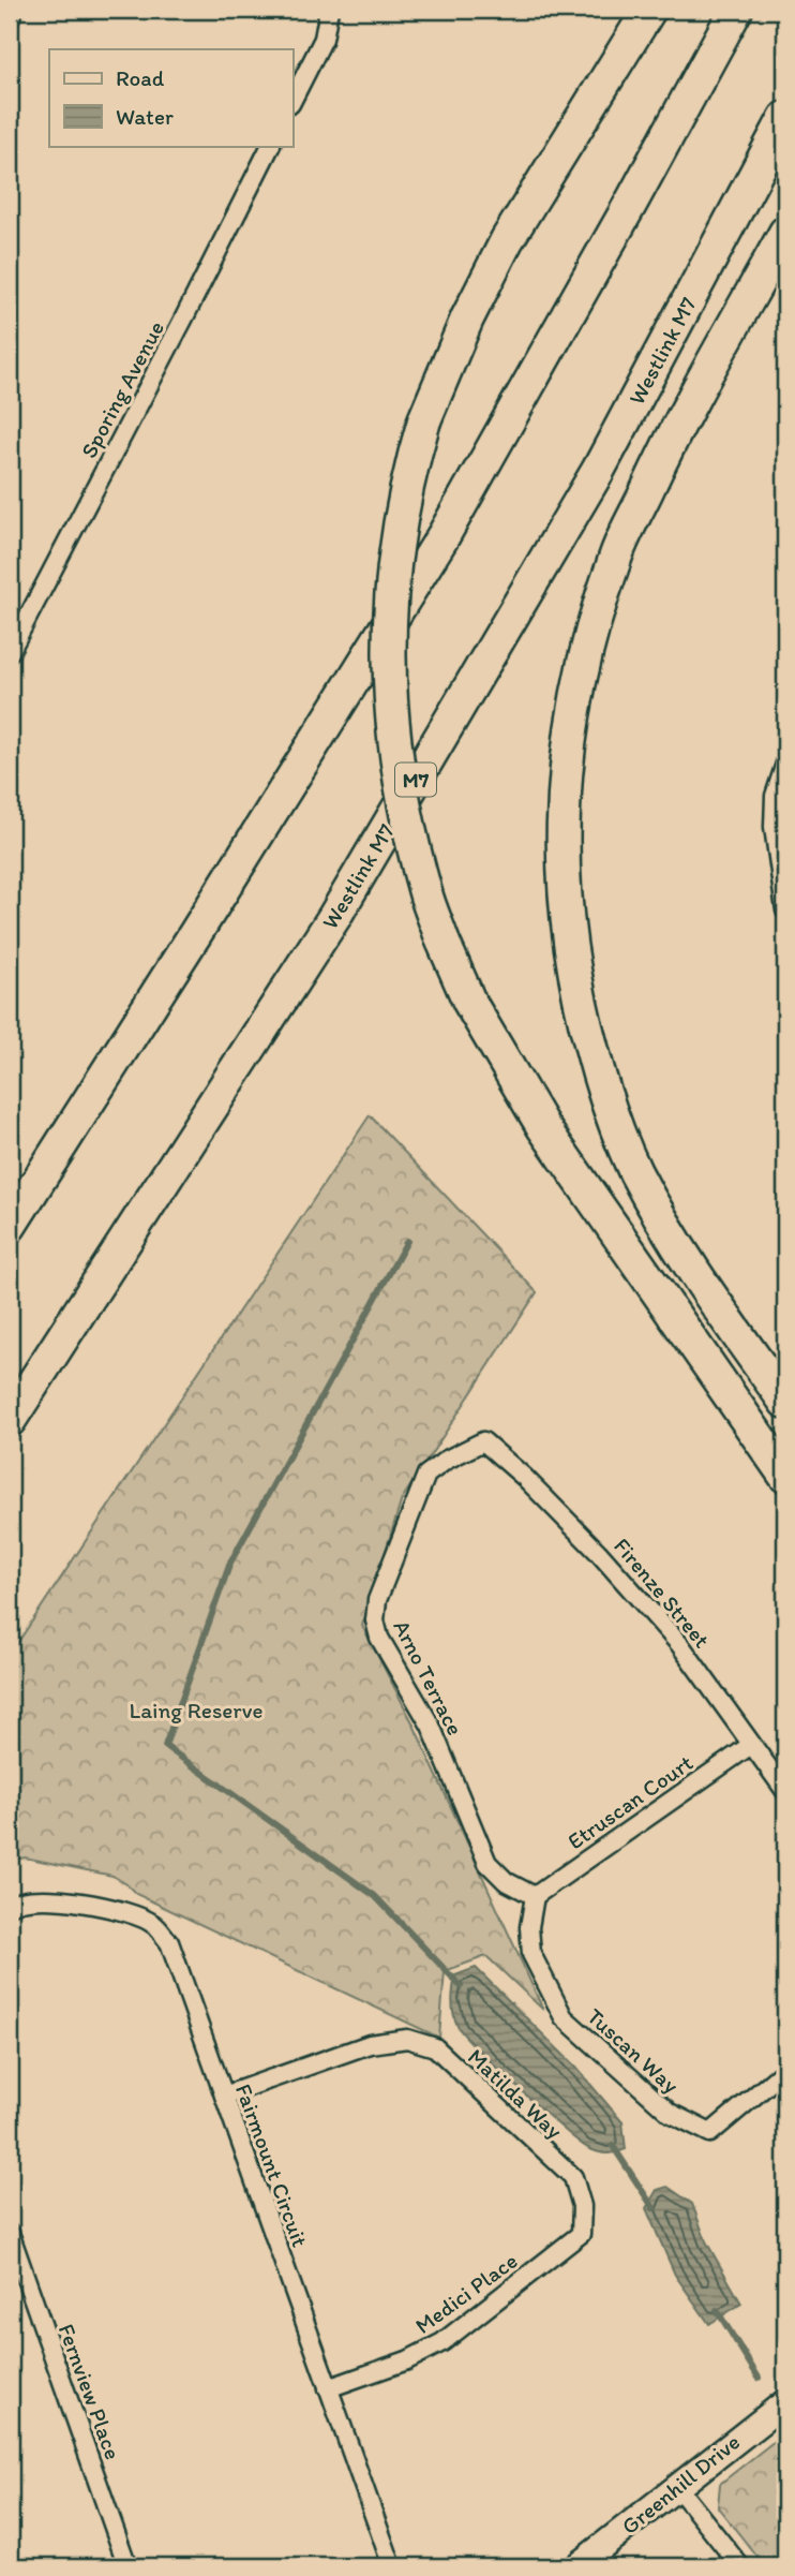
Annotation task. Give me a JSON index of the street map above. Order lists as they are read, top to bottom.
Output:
{
  "streets": {
    "highway": ["Westlink M7", "M7"],
    "street": [
      "Sporing Avenue",
      "Firenze Street",
      "Arno Terrace",
      "Etruscan Court",
      "Tuscan Way",
      "Matilda Way",
      "Fairmount Circuit",
      "Medici Place",
      "Fernview Place",
      "Greenhill Drive"
    ]
  },
  "crossings": [
    ["Firenze Street", "Arno Terrace"],
    ["Firenze Street", "Etruscan Court"],
    ["Arno Terrace", "Etruscan Court"],
    ["Arno Terrace", "Tuscan Way"],
    ["Etruscan Court", "Tuscan Way"],
    ["Matilda Way", "Fairmount Circuit"],
    ["Matilda Way", "Medici Place"],
    ["Fairmount Circuit", "Medici Place"]
  ],
  "parks": ["Laing Reserve"],
  "legend": ["Road", "Water"]
}
